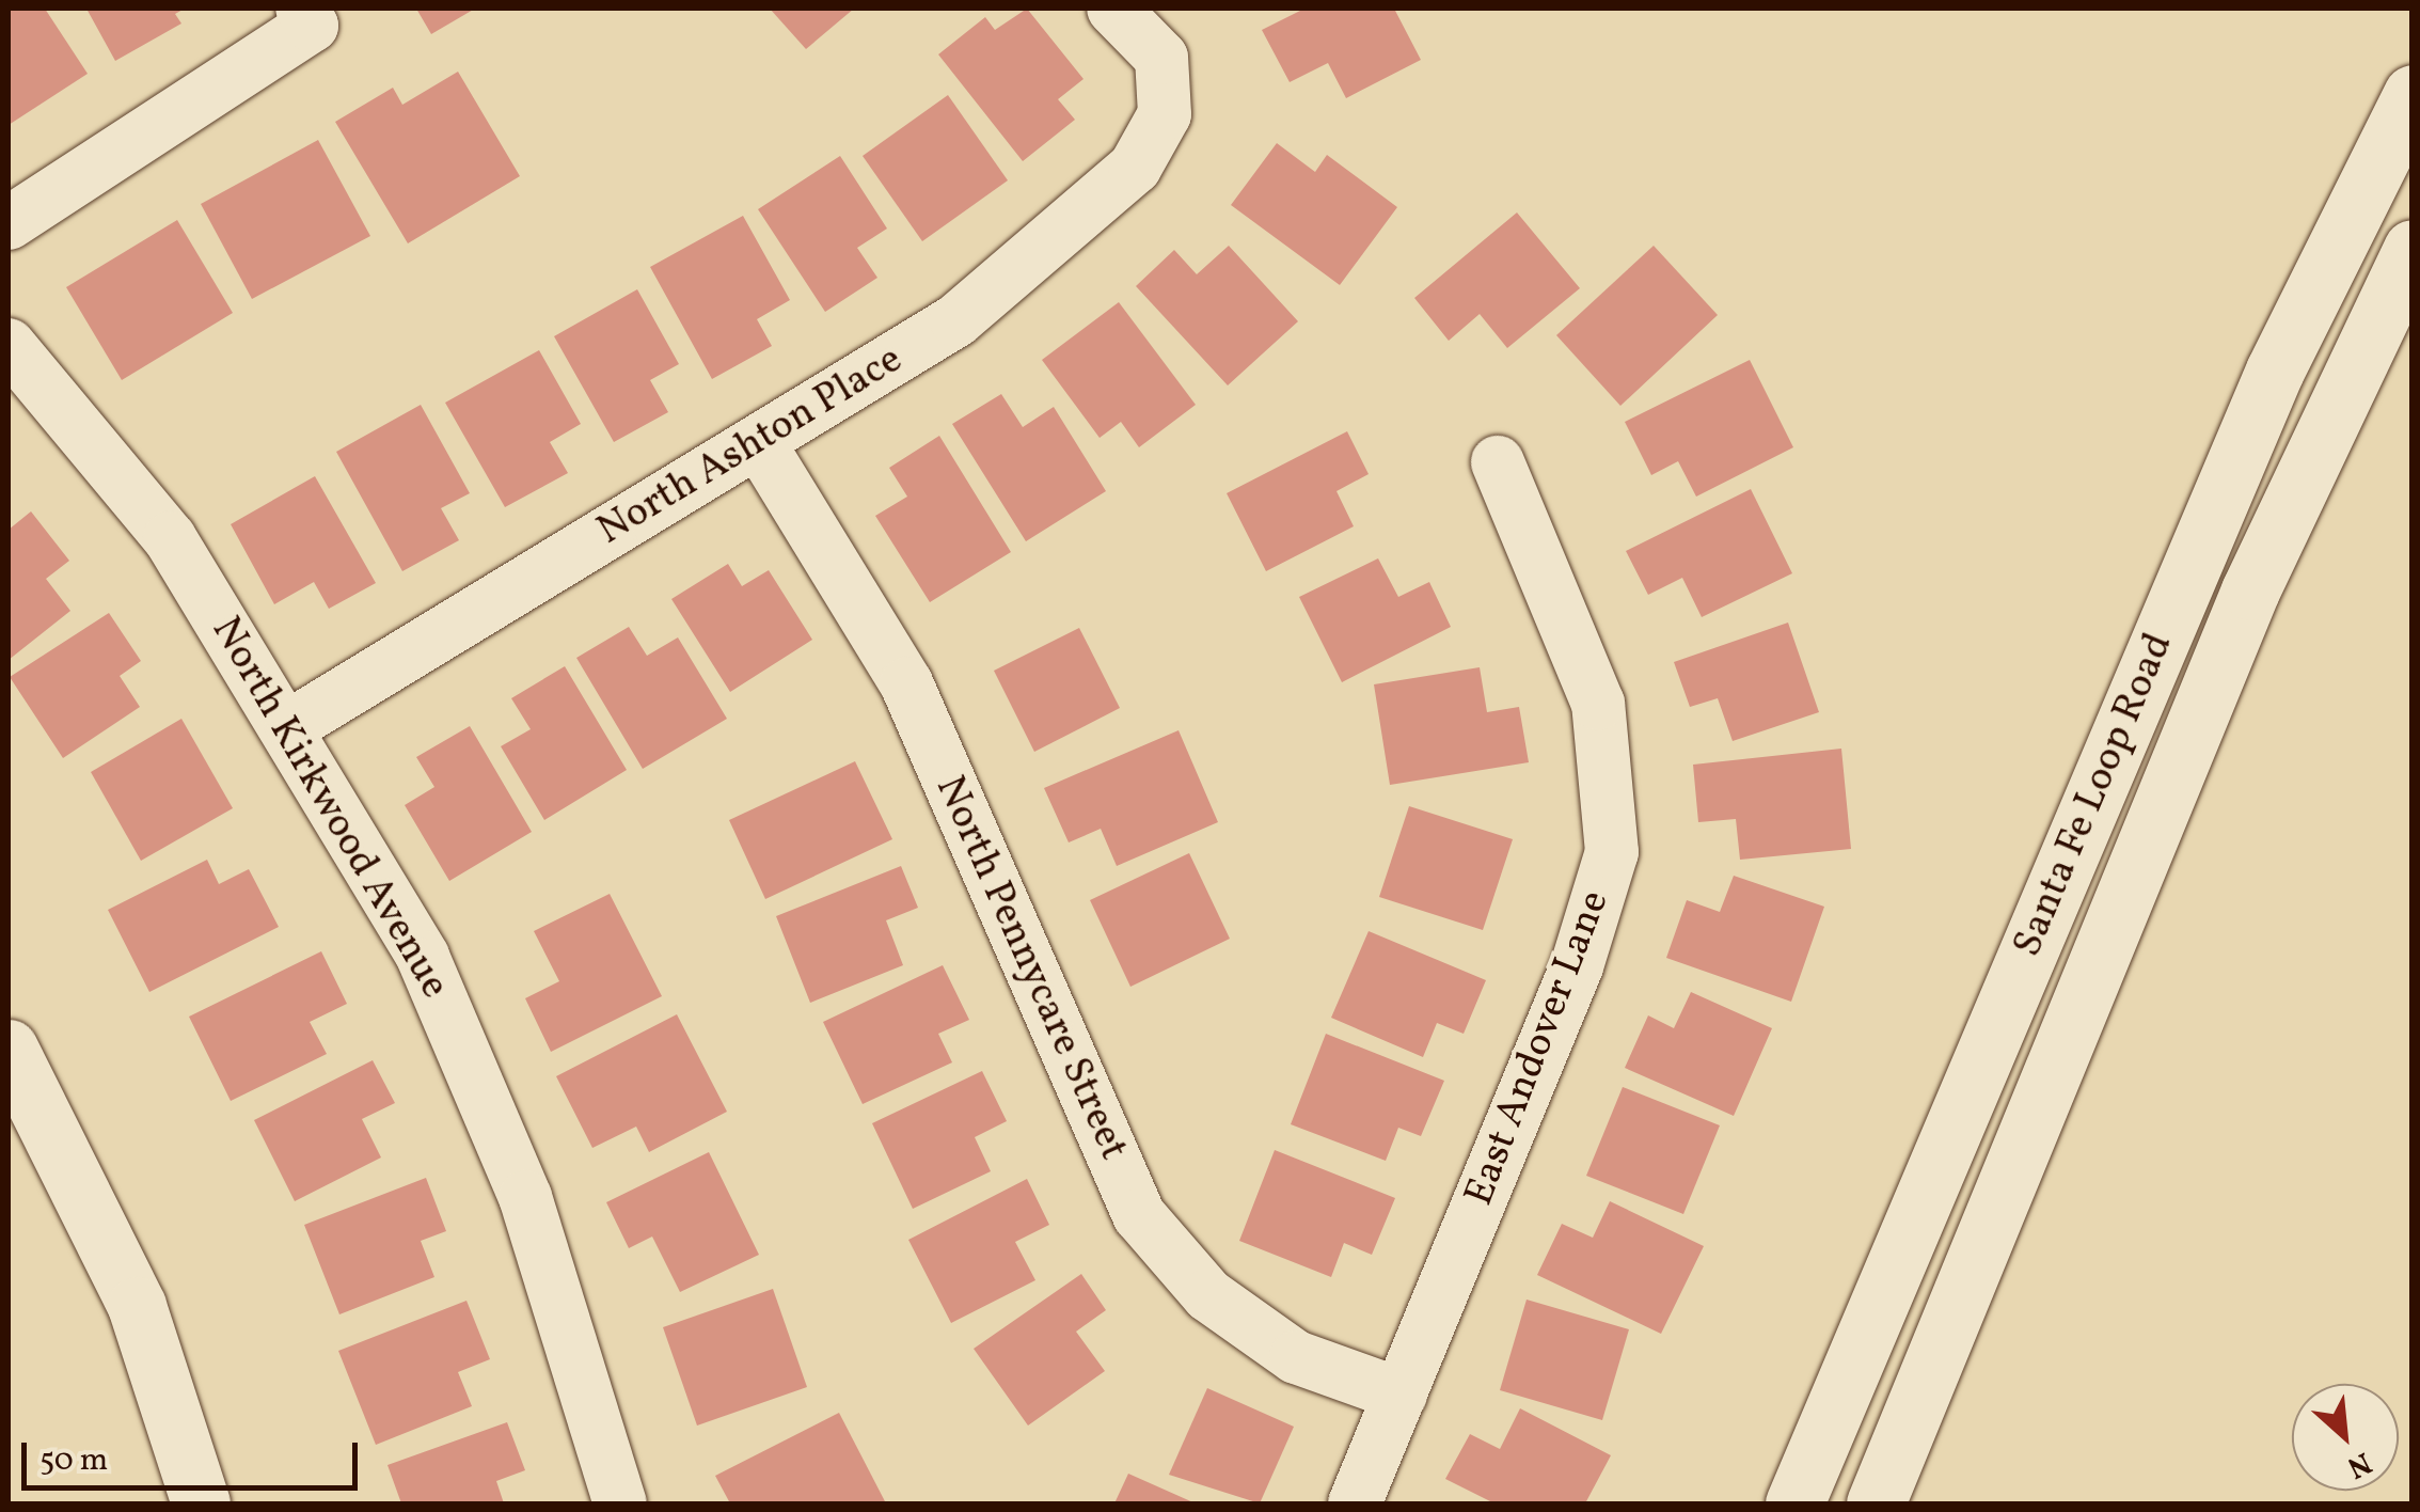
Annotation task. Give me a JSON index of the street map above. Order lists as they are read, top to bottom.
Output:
{
  "streets": {
    "main road": ["Santa Fe Loop Road"],
    "street": [
      "North Ashton Place",
      "North Kirkwood Avenue",
      "North Pennycare Street",
      "East Andover Lane"
    ]
  },
  "crossings": [
    ["North Ashton Place", "North Kirkwood Avenue"],
    ["North Ashton Place", "North Pennycare Street"],
    ["North Pennycare Street", "East Andover Lane"]
  ],
  "scale_bar": "50 m",
  "north": "bottom right"
}
